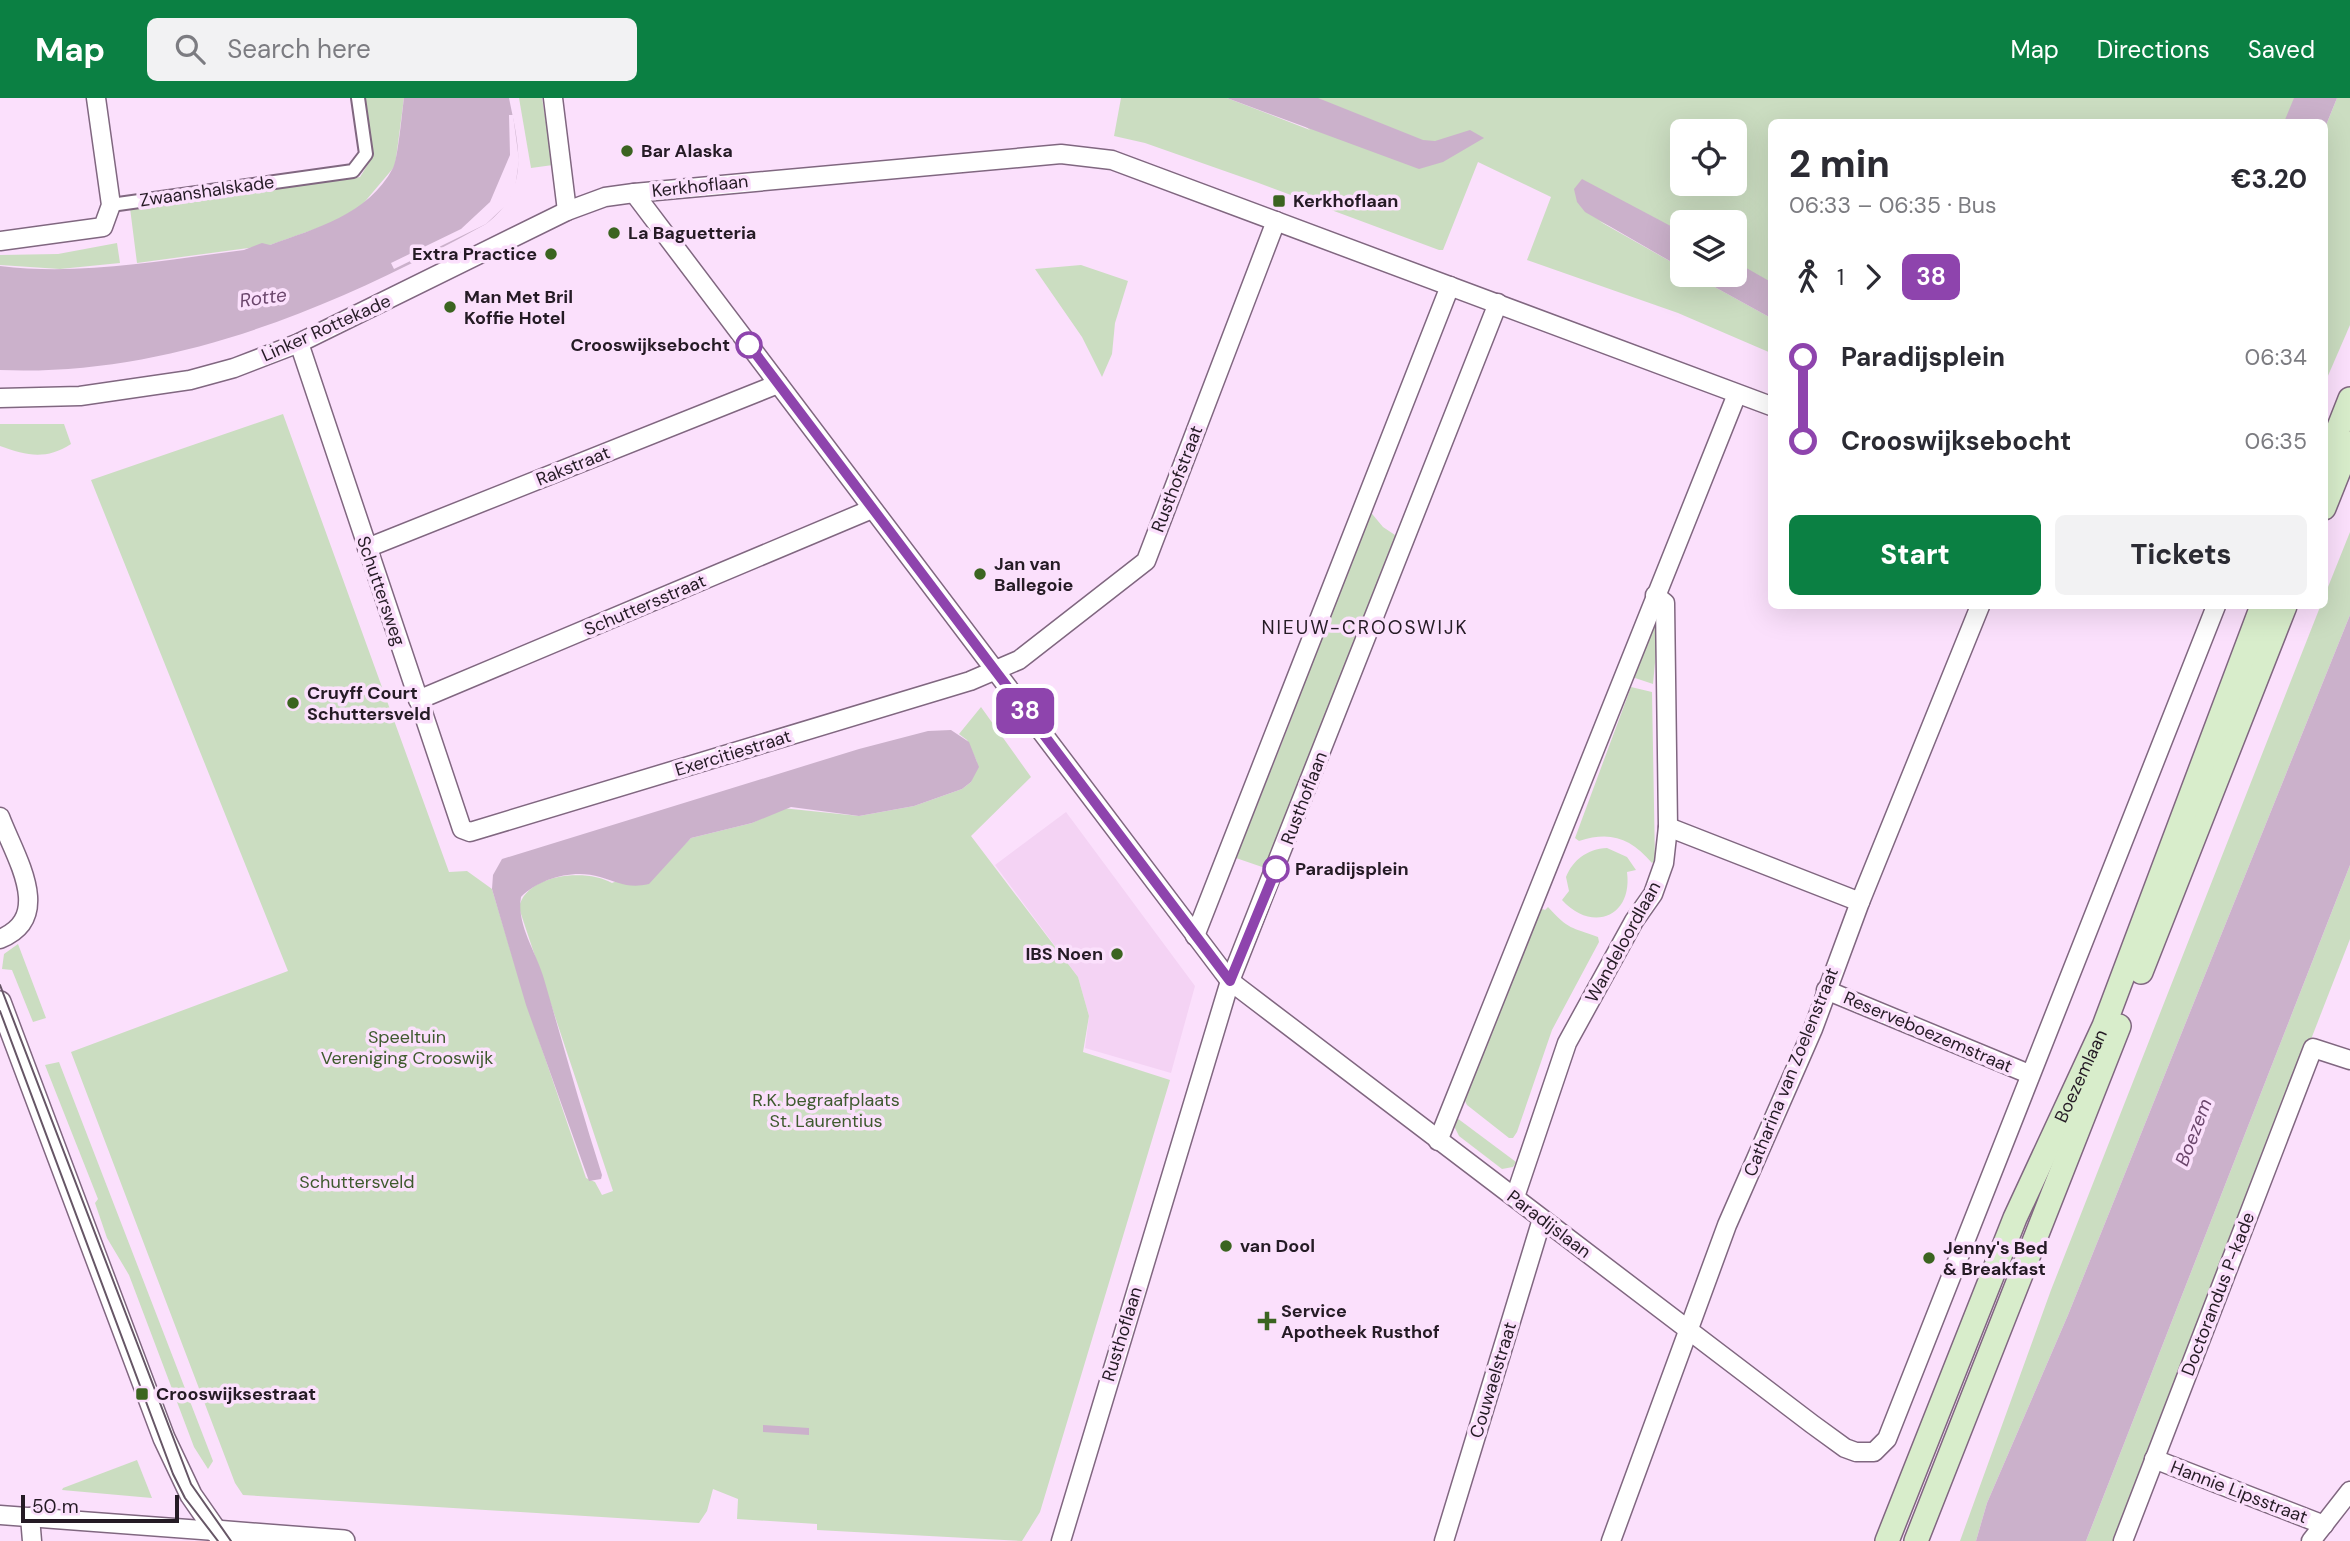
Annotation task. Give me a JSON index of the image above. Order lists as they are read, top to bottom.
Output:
{
  "streets": {
    "main road": ["Boezemlaan"],
    "street": [
      "Kerkhoflaan",
      "Zwaanshalskade",
      "Linker Rottekade",
      "Rakstraat",
      "Rusthofstraat",
      "Schuttersweg",
      "Schuttersstraat",
      "Exercitiestraat",
      "Rusthoflaan",
      "Wandeloordlaan",
      "Reserveboezemstraat",
      "Catharina van Zoelenstraat",
      "Paradijslaan",
      "Doctorandus P-kade",
      "Couwaelstraat",
      "Hannie Lipsstraat"
    ]
  },
  "crossings": [
    ["Kerkhoflaan", "Linker Rottekade"],
    ["Kerkhoflaan", "Rusthofstraat"],
    ["Kerkhoflaan", "Rusthoflaan"],
    ["Linker Rottekade", "Schuttersweg"],
    ["Rakstraat", "Schuttersweg"],
    ["Rusthofstraat", "Exercitiestraat"],
    ["Schuttersweg", "Schuttersstraat"],
    ["Schuttersweg", "Exercitiestraat"],
    ["Rusthoflaan", "Paradijslaan"],
    ["Wandeloordlaan", "Paradijslaan"],
    ["Reserveboezemstraat", "Catharina van Zoelenstraat"],
    ["Reserveboezemstraat", "Paradijslaan"],
    ["Catharina van Zoelenstraat", "Paradijslaan"],
    ["Paradijslaan", "Couwaelstraat"],
    ["Doctorandus P-kade", "Hannie Lipsstraat"]
  ],
  "districts": ["NIEUW-CROOSWIJK"],
  "water": ["Rotte", "Boezem"],
  "parks": ["Speeltuin Vereniging Crooswijk", "R.K. begraafplaats St. Laurentius", "Schuttersveld"],
  "places": {
    "other": [
      "Bar Alaska",
      "La Baguetteria",
      "Extra Practice",
      "Man Met Bril Koffie Hotel",
      "Crooswijksebocht",
      "Jan van Ballegoie",
      "Cruyff Court Schuttersveld",
      "Paradijsplein",
      "IBS Noen",
      "van Dool",
      "Jenny's Bed & Breakfast"
    ],
    "transit": ["Kerkhoflaan", "Crooswijksestraat"],
    "health": ["Service Apotheek Rusthof"]
  },
  "lines": ["bus line 38"],
  "scale_bar": "50 m",
  "page": {
    "header": "Map",
    "search": "Search here",
    "nav": ["Map", "Directions", "Saved"],
    "on_map": "38",
    "heading": ["2 min", "06:33 – 06:35 · Bus", "€3.20"],
    "legs": ["1", "38"],
    "list": [
      {
        "name": "Paradijsplein",
        "value": "06:34"
      },
      {
        "name": "Crooswijksebocht",
        "value": "06:35"
      }
    ],
    "buttons": ["Start", "Tickets"],
    "scale": "50 m"
  }
}
